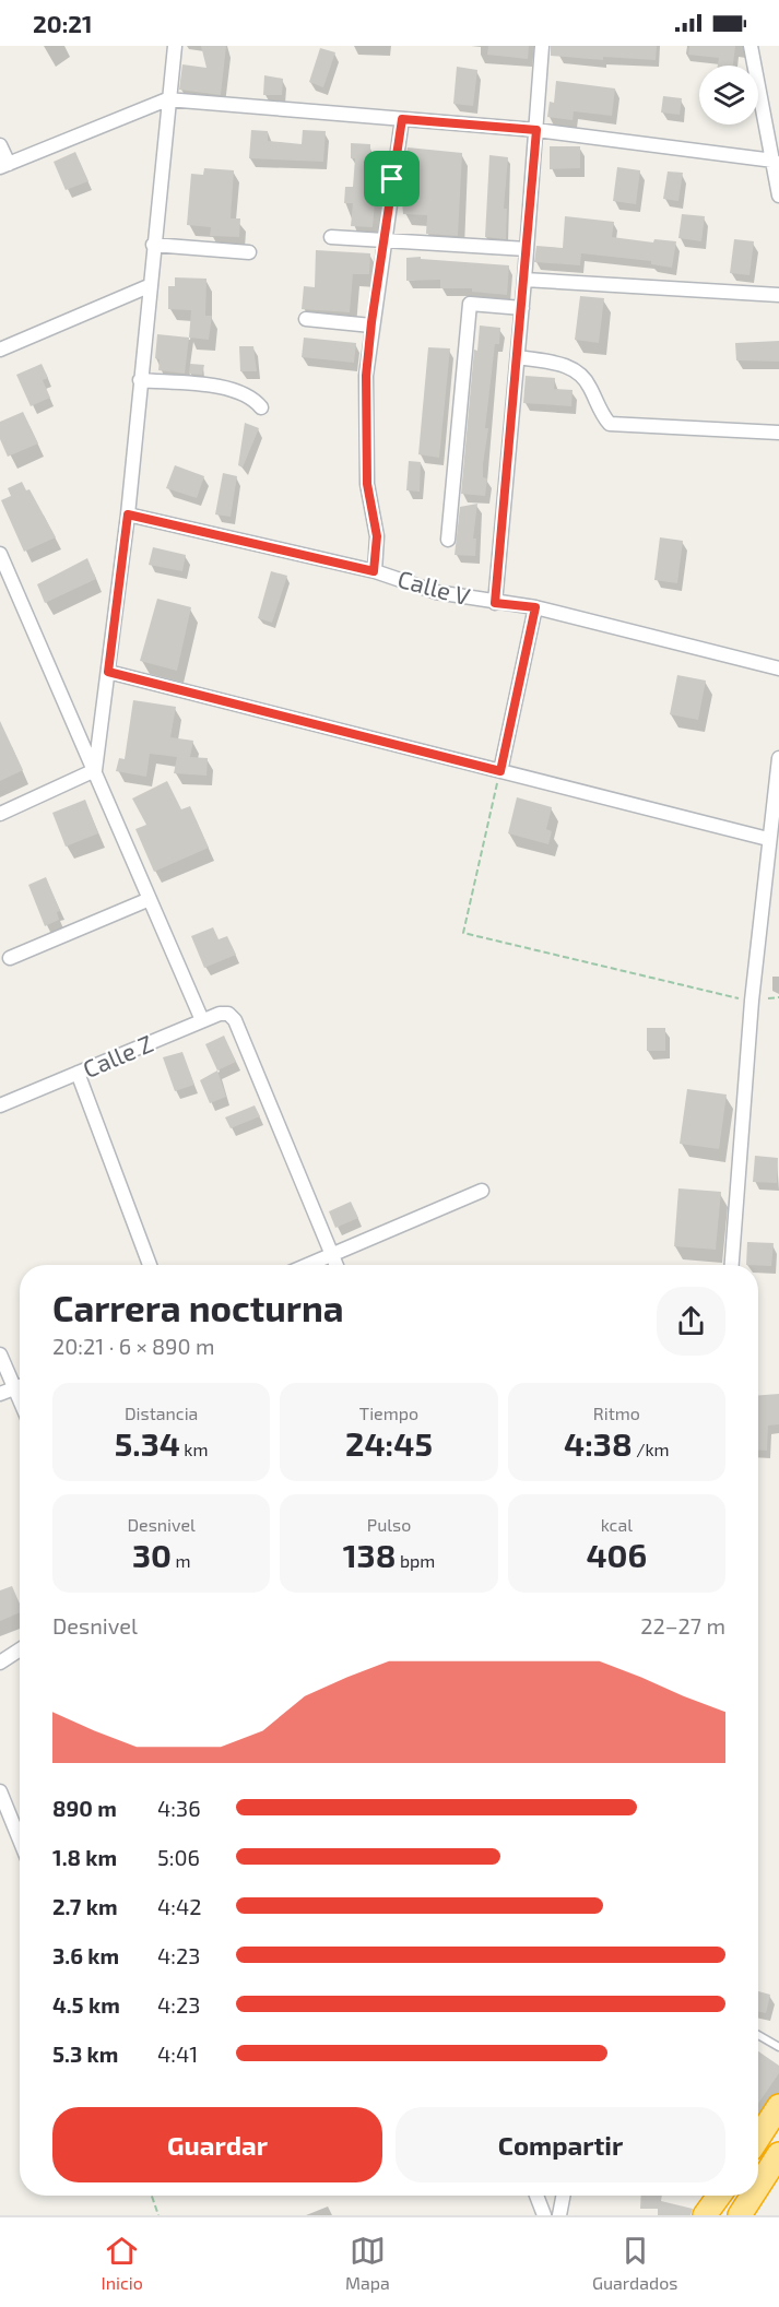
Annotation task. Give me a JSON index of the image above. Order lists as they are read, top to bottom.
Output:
{
  "streets": {
    "street": ["Calle V", "Calle Z"]
  },
  "page": {
    "status": "20:21",
    "heading": ["Carrera nocturna", "20:21 · 6 × 890 m"],
    "stats": [
      ["Distancia", "5.34 km"],
      ["Tiempo", "24:45"],
      ["Ritmo", "4:38 /km"],
      ["Desnivel", "30 m"],
      ["Pulso", "138 bpm"],
      ["kcal", "406"]
    ],
    "chart": ["Desnivel", "22–27 m"],
    "list": [
      {
        "name": "890 m",
        "note": "4:36"
      },
      {
        "name": "1.8 km",
        "note": "5:06"
      },
      {
        "name": "2.7 km",
        "note": "4:42"
      },
      {
        "name": "3.6 km",
        "note": "4:23"
      },
      {
        "name": "4.5 km",
        "note": "4:23"
      },
      {
        "name": "5.3 km",
        "note": "4:41"
      }
    ],
    "buttons": ["Guardar", "Compartir"],
    "tabs": ["Inicio", "Mapa", "Guardados"]
  }
}
